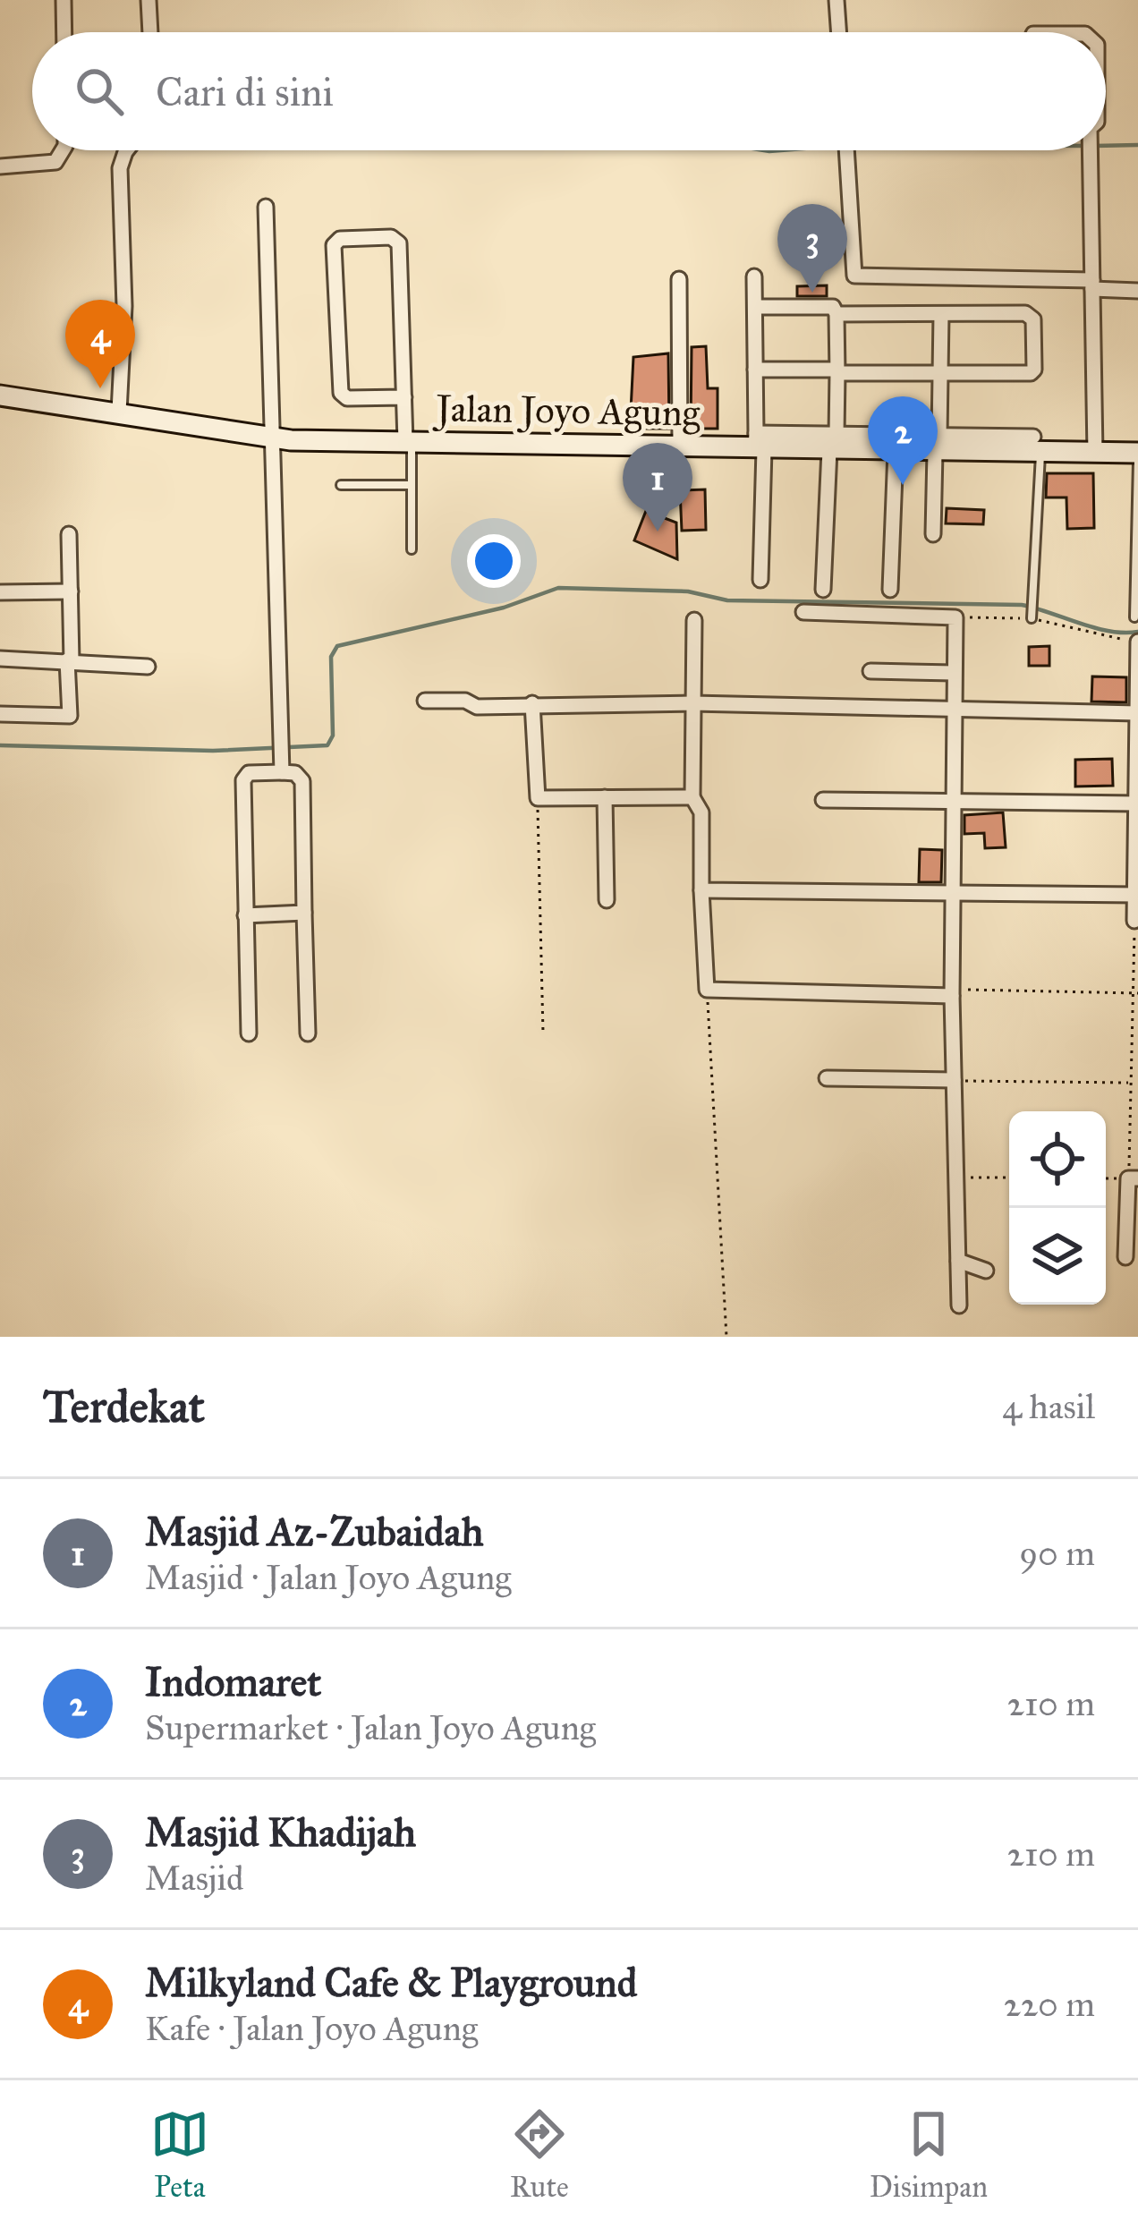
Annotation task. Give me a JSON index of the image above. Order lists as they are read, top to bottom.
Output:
{
  "streets": {
    "main road": ["Jalan Joyo Agung"]
  },
  "page": {
    "search": "Cari di sini",
    "pins": [
      "3",
      "4",
      "2",
      "1"
    ],
    "heading": ["Terdekat", "4 hasil"],
    "list": [
      {
        "mark": "1",
        "name": "Masjid Az-Zubaidah",
        "note": "Masjid · Jalan Joyo Agung",
        "value": "90 m"
      },
      {
        "mark": "2",
        "name": "Indomaret",
        "note": "Supermarket · Jalan Joyo Agung",
        "value": "210 m"
      },
      {
        "mark": "3",
        "name": "Masjid Khadijah",
        "note": "Masjid",
        "value": "210 m"
      },
      {
        "mark": "4",
        "name": "Milkyland Cafe & Playground",
        "note": "Kafe · Jalan Joyo Agung",
        "value": "220 m"
      }
    ],
    "nav": ["Peta", "Rute", "Disimpan"]
  }
}
